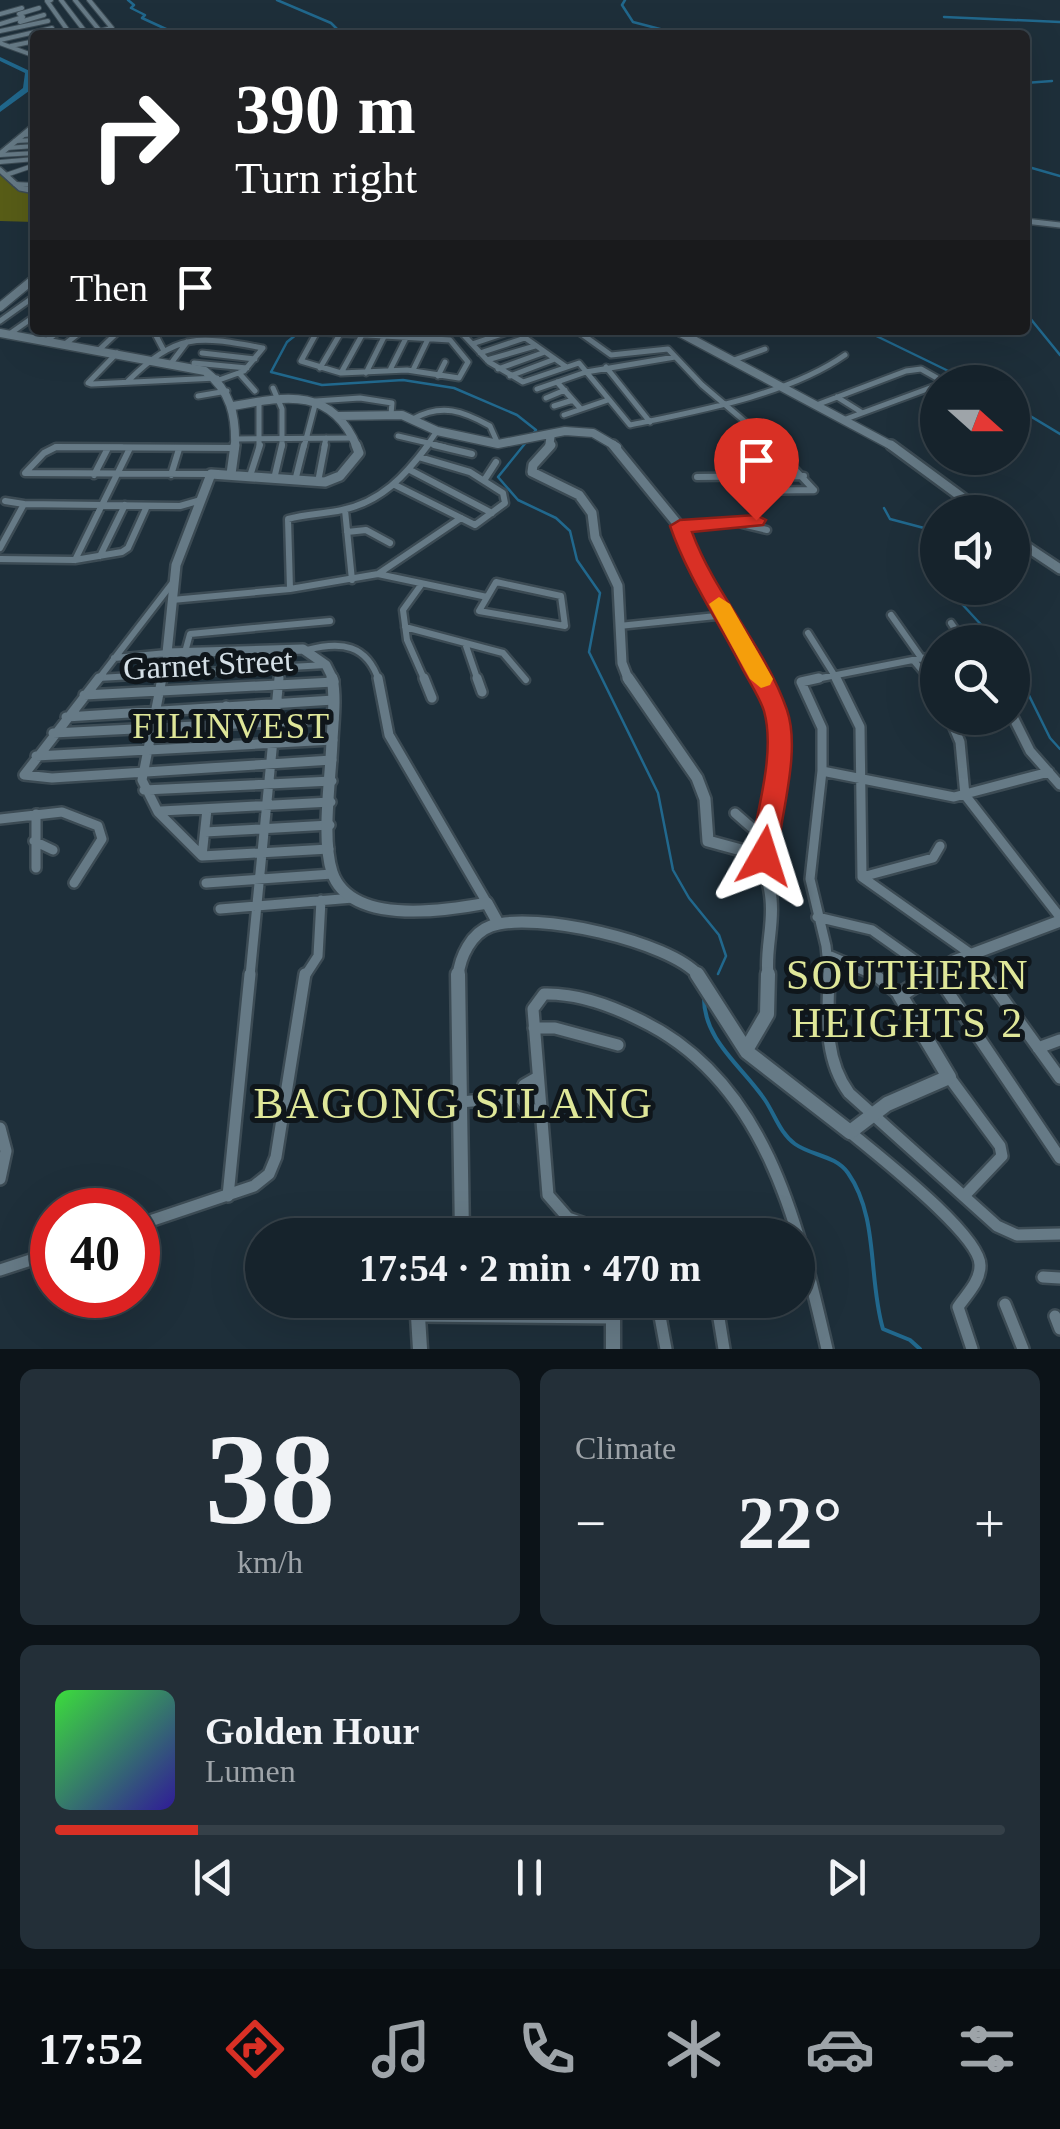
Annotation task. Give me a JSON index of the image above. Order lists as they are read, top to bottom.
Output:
{
  "streets": {
    "street": ["Garnet Street"]
  },
  "districts": ["FILINVEST", "SOUTHERN HEIGHTS 2", "BAGONG SILANG"],
  "north": "right",
  "page": {
    "turn": ["390 m", "Turn right"],
    "then": "Then",
    "limit": "40",
    "trip": "17:54 · 2 min · 470 m",
    "tile": [
      ["38", "km/h"],
      "Climate"
    ],
    "heat": ["−", "22°", "+"],
    "song": ["Golden Hour", "Lumen"],
    "tabs": "17:52"
  }
}
